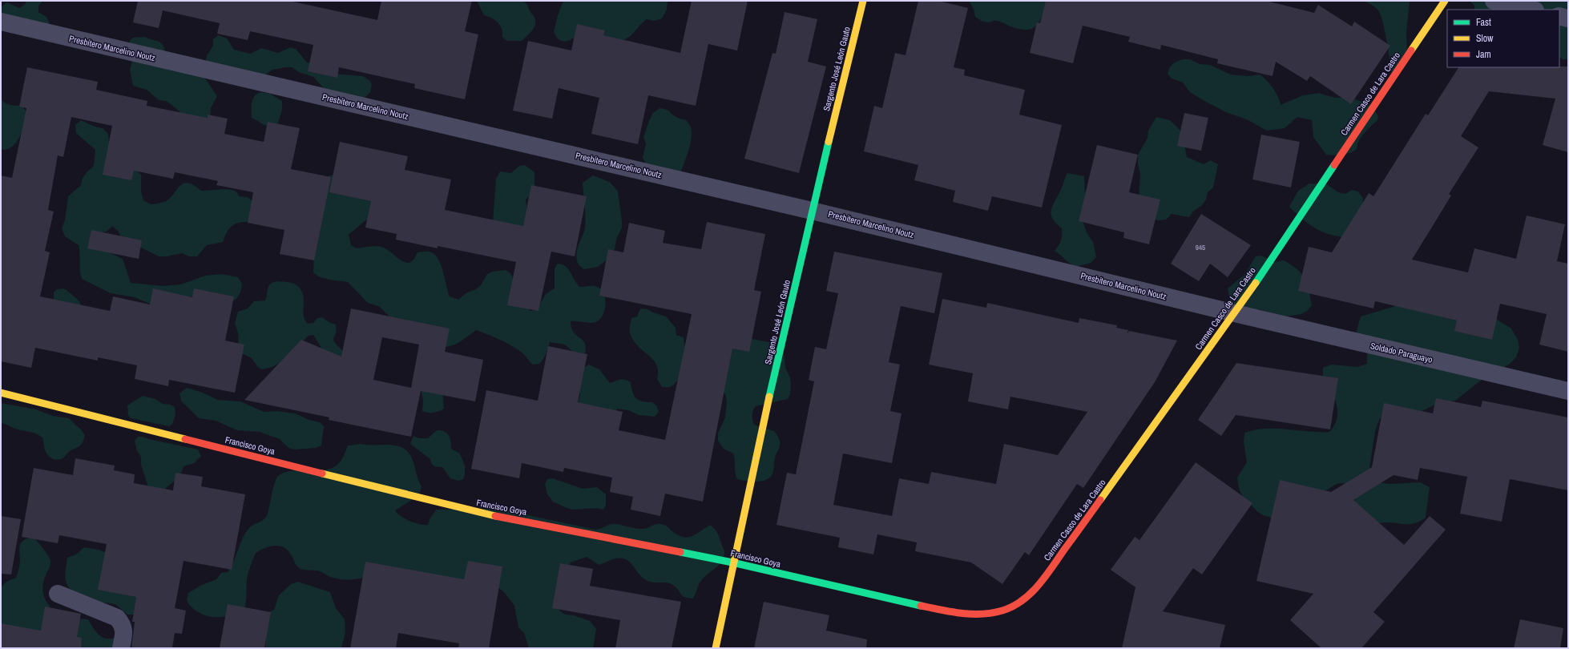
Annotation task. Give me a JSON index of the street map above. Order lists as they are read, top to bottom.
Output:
{
  "streets": {
    "street": [
      "Presbítero Marcelino Noutz",
      "Sargento José León Gauto",
      "Carmen Casco de Lara Castro",
      "Soldado Paraguayo",
      "Francisco Goya"
    ]
  },
  "crossings": [
    ["Presbítero Marcelino Noutz", "Sargento José León Gauto"],
    ["Presbítero Marcelino Noutz", "Carmen Casco de Lara Castro"],
    ["Presbítero Marcelino Noutz", "Soldado Paraguayo"],
    ["Sargento José León Gauto", "Francisco Goya"],
    ["Carmen Casco de Lara Castro", "Soldado Paraguayo"],
    ["Carmen Casco de Lara Castro", "Francisco Goya"]
  ],
  "house_numbers": ["945"],
  "legend": ["Fast", "Slow", "Jam"]
}
